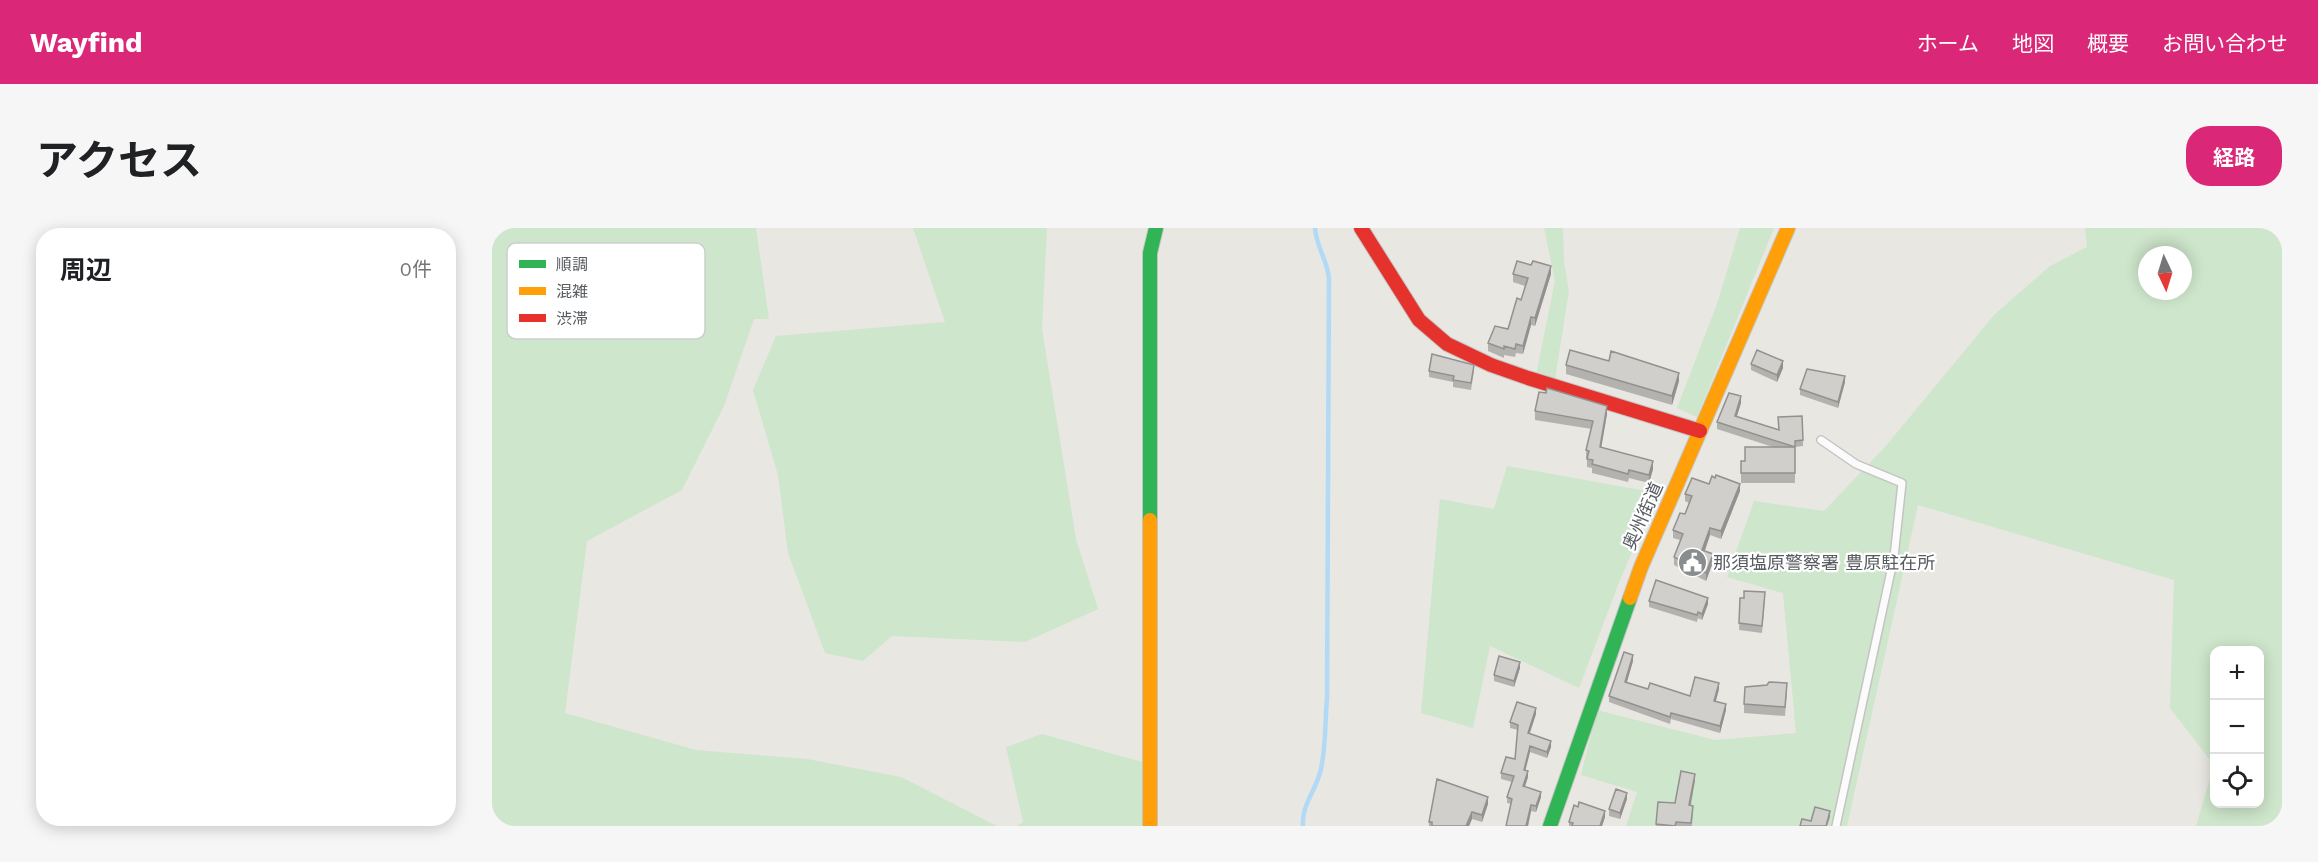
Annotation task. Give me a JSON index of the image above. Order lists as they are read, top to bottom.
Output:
{
  "streets": {
    "main road": ["奥州街道"]
  },
  "places": {
    "public building": ["那須塩原警察署 豊原駐在所"]
  },
  "legend": ["順調", "混雑", "渋滞"],
  "north": "bottom",
  "page": {
    "header": "Wayfind",
    "nav": [
      "ホーム",
      "地図",
      "概要",
      "お問い合わせ"
    ],
    "title": "アクセス",
    "buttons": "経路",
    "heading": ["周辺", "0件"],
    "map_buttons": ["+", "−"]
  }
}
